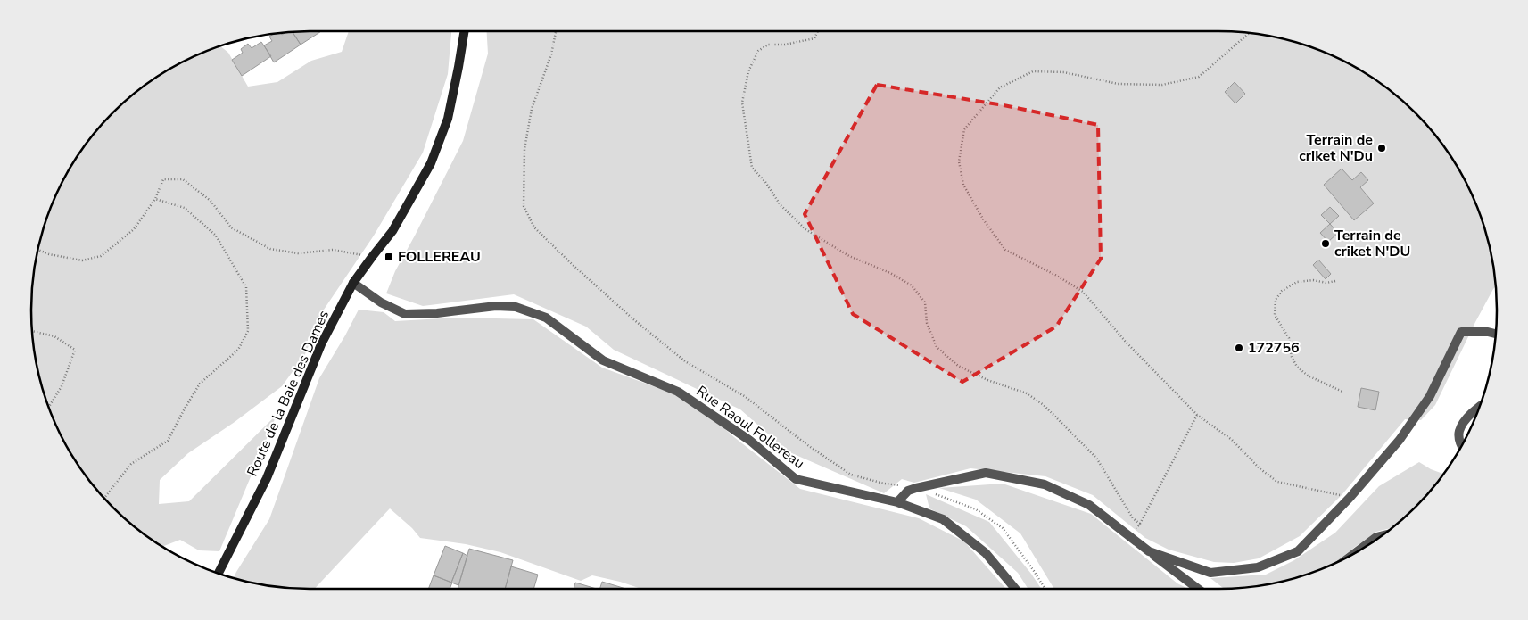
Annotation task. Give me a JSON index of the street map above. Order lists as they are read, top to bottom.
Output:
{
  "streets": {
    "main road": ["Route de la Baie des Dames"],
    "street": ["Rue Raoul Follereau"]
  },
  "crossings": [
    ["Route de la Baie des Dames", "Rue Raoul Follereau"]
  ],
  "places": {
    "other": ["Terrain de criket N'Du", "Terrain de criket N'DU", "172756"],
    "transit": ["FOLLEREAU"]
  }
}
